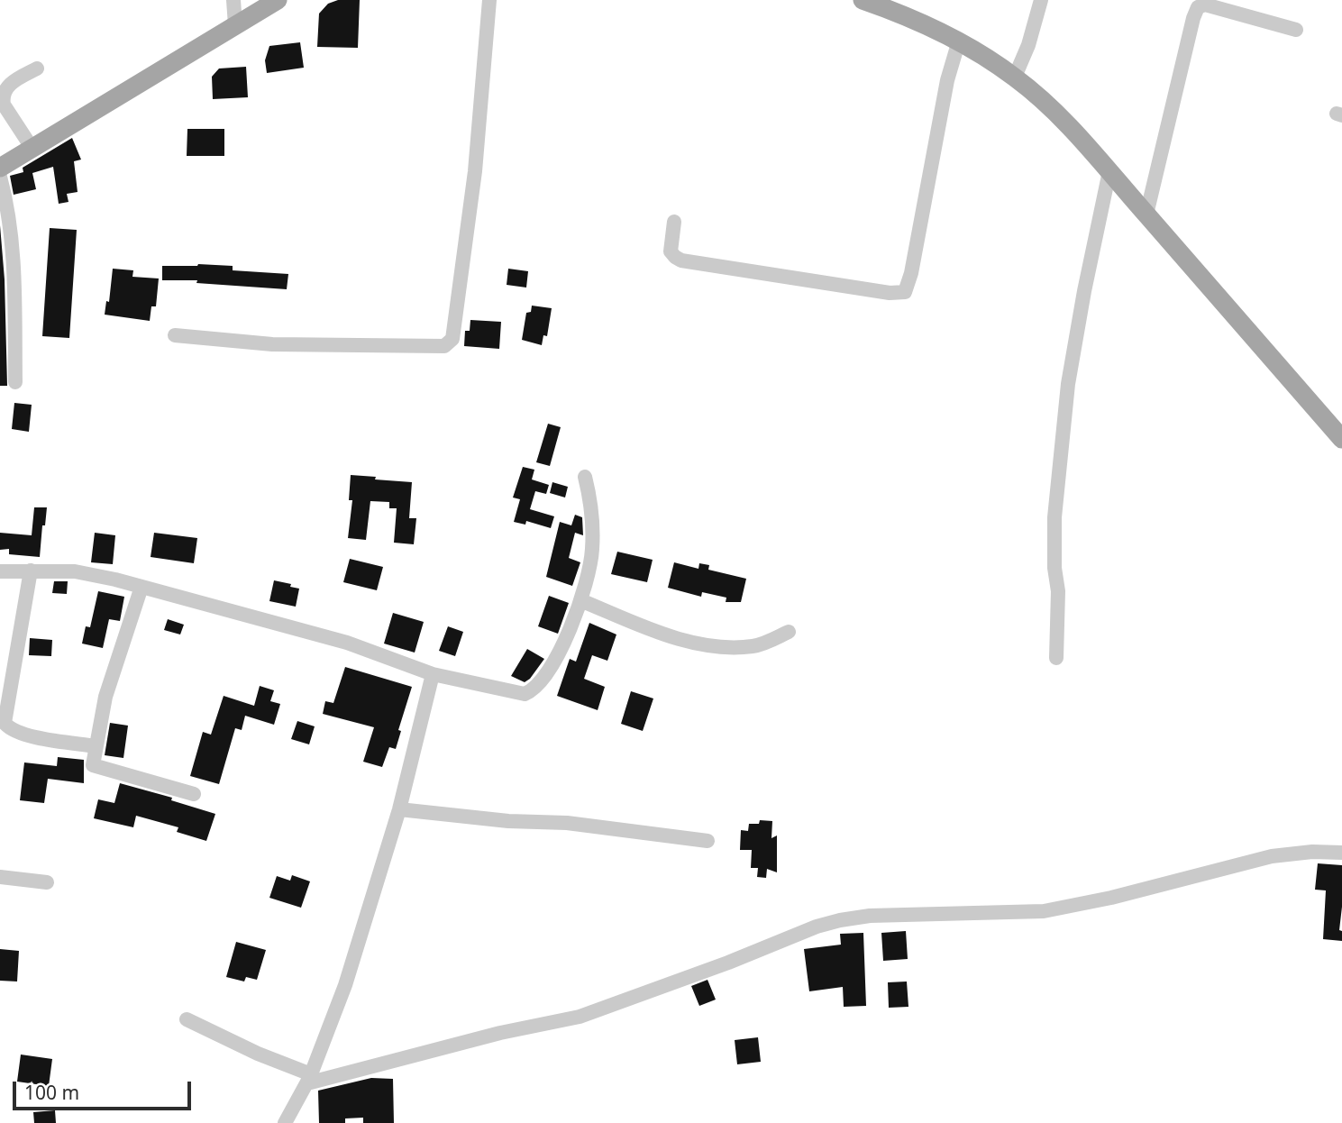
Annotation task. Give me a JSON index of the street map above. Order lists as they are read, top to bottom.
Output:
{
  "scale_bar": "100 m"
}
